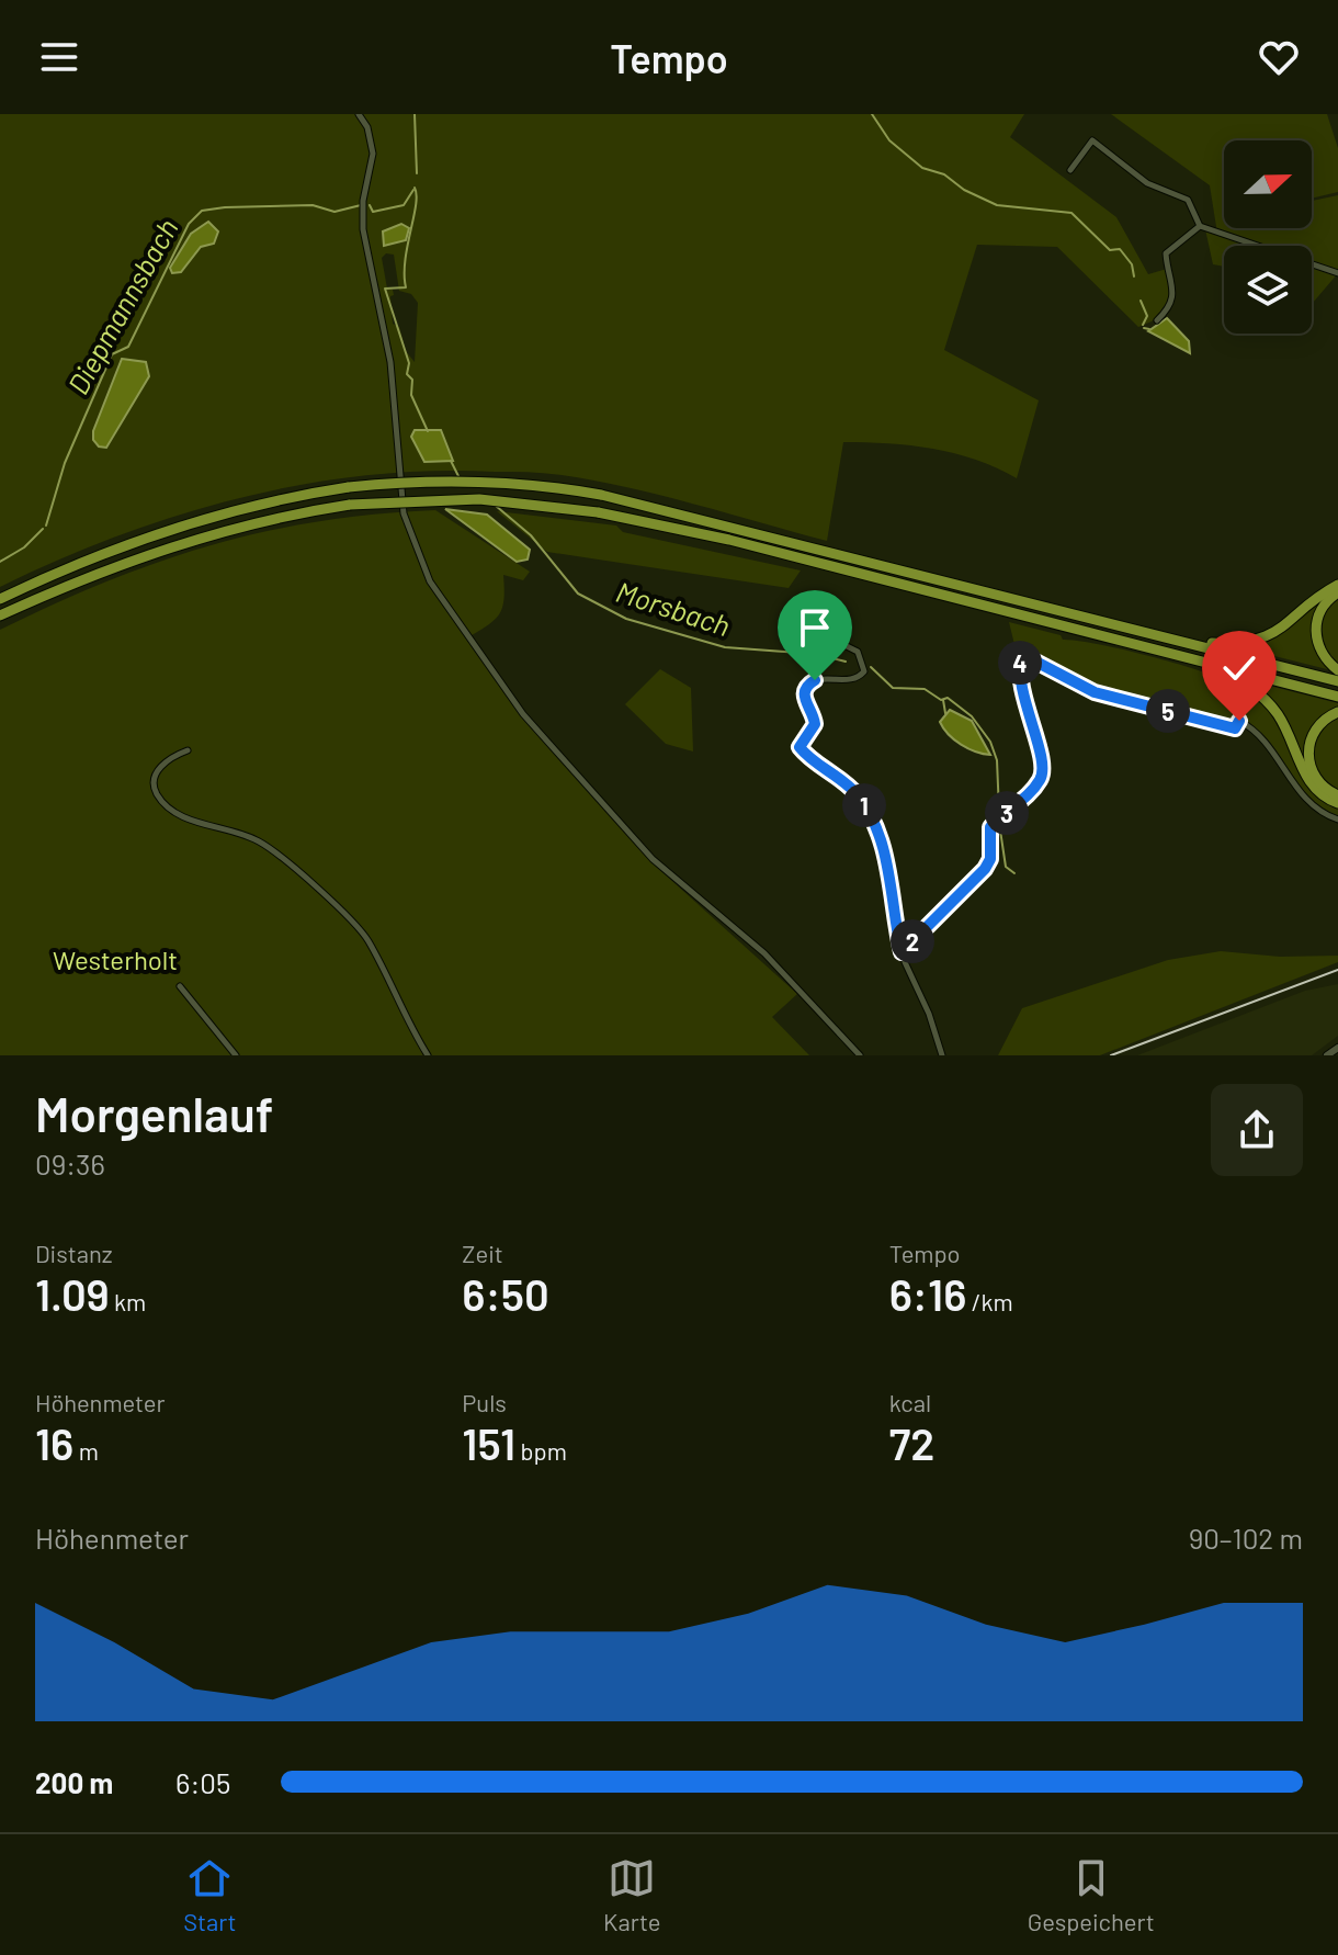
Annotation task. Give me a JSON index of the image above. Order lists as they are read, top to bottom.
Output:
{
  "water": ["Diepmannsbach", "Morsbach"],
  "parks": ["Westerholt"],
  "north": "right",
  "page": {
    "header": "Tempo",
    "pins": [
      "4",
      "5",
      "1",
      "3",
      "2"
    ],
    "heading": ["Morgenlauf", "09:36"],
    "stats": [
      ["Distanz", "1.09 km"],
      ["Zeit", "6:50"],
      ["Tempo", "6:16 /km"],
      ["Höhenmeter", "16 m"],
      ["Puls", "151 bpm"],
      ["kcal", "72"]
    ],
    "chart": ["Höhenmeter", "90–102 m"],
    "list": [
      {
        "name": "200 m",
        "note": "6:05"
      }
    ],
    "tabs": ["Start", "Karte", "Gespeichert"]
  }
}
